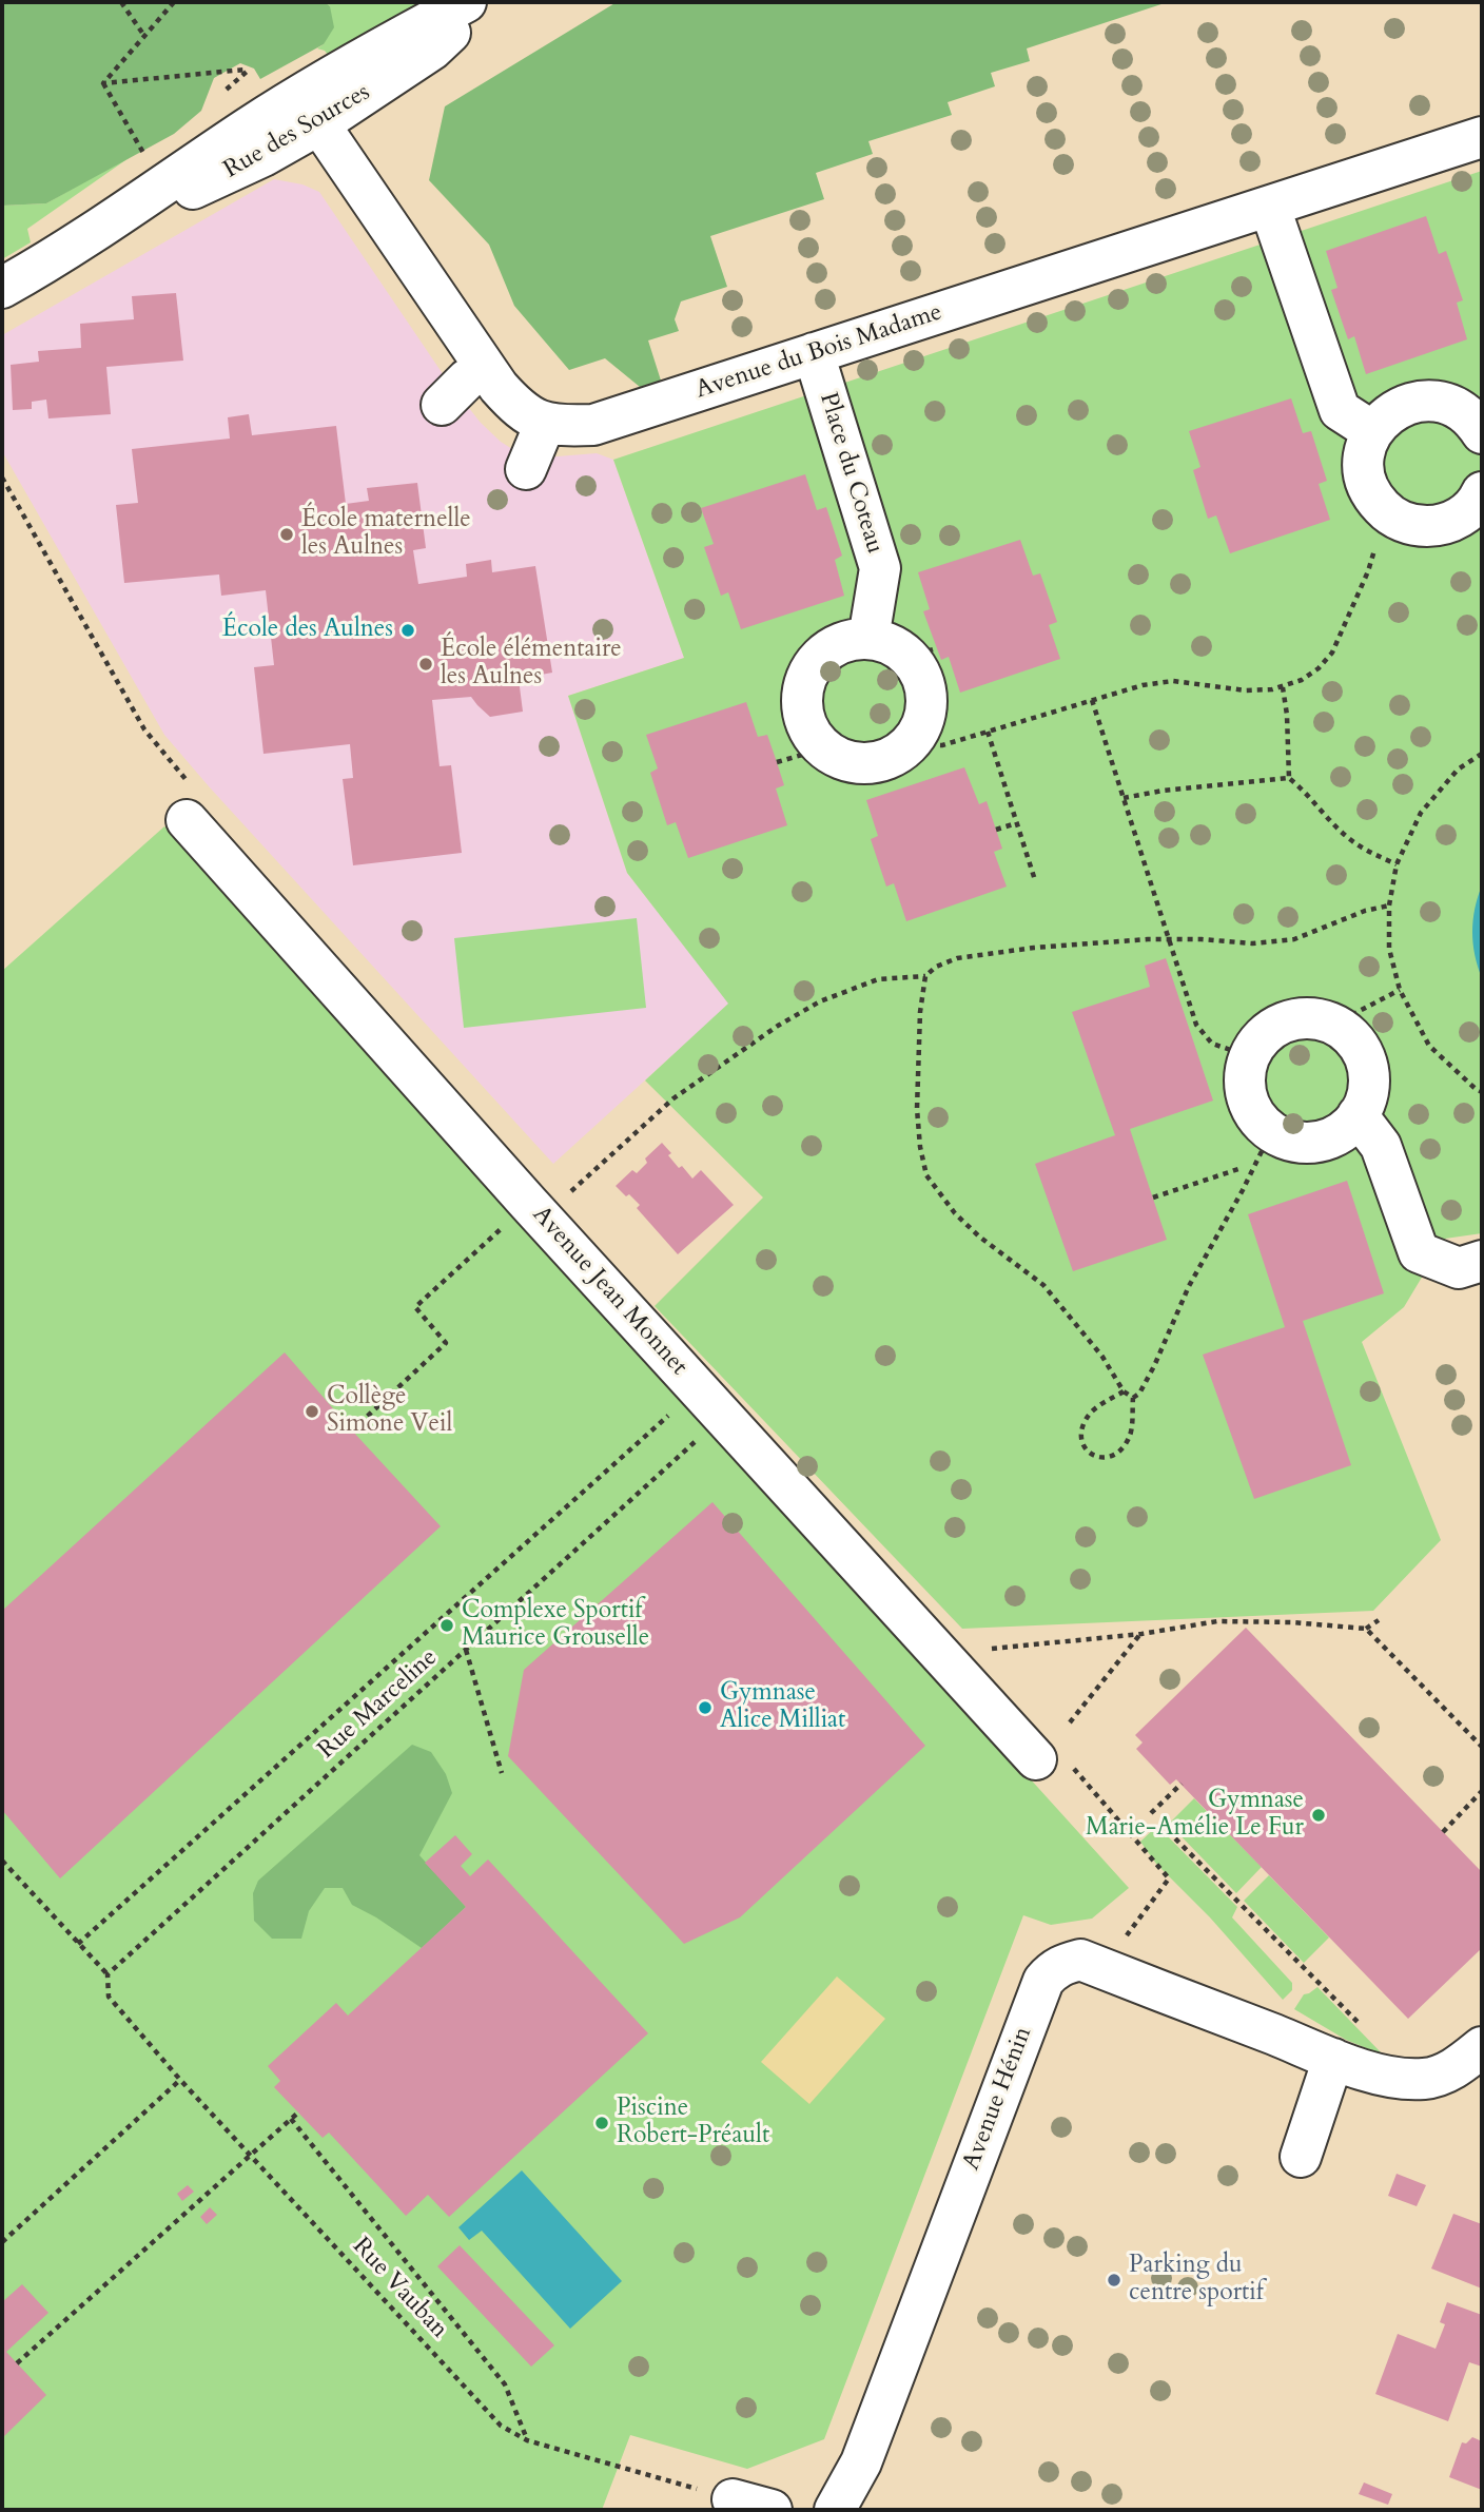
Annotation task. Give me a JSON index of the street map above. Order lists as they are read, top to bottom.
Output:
{
  "streets": {
    "street": [
      "Rue des Sources",
      "Avenue du Bois Madame",
      "Place du Coteau",
      "Avenue Jean Monnet",
      "Avenue Hénin"
    ],
    "path": ["Rue Marceline", "Rue Vauban"]
  },
  "crossings": [
    ["Rue des Sources", "Avenue du Bois Madame"],
    ["Avenue du Bois Madame", "Place du Coteau"],
    ["Avenue Jean Monnet", "Rue Marceline"],
    ["Rue Marceline", "Rue Vauban"]
  ],
  "places": [
    "École maternelle les Aulnes",
    "École des Aulnes",
    "École élémentaire les Aulnes",
    "Collège Simone Veil",
    "Complexe Sportif Maurice Grouselle",
    "Gymnase Alice Milliat",
    "Gymnase Marie-Amélie Le Fur",
    "Piscine Robert-Préault",
    "Parking du centre sportif"
  ]
}
